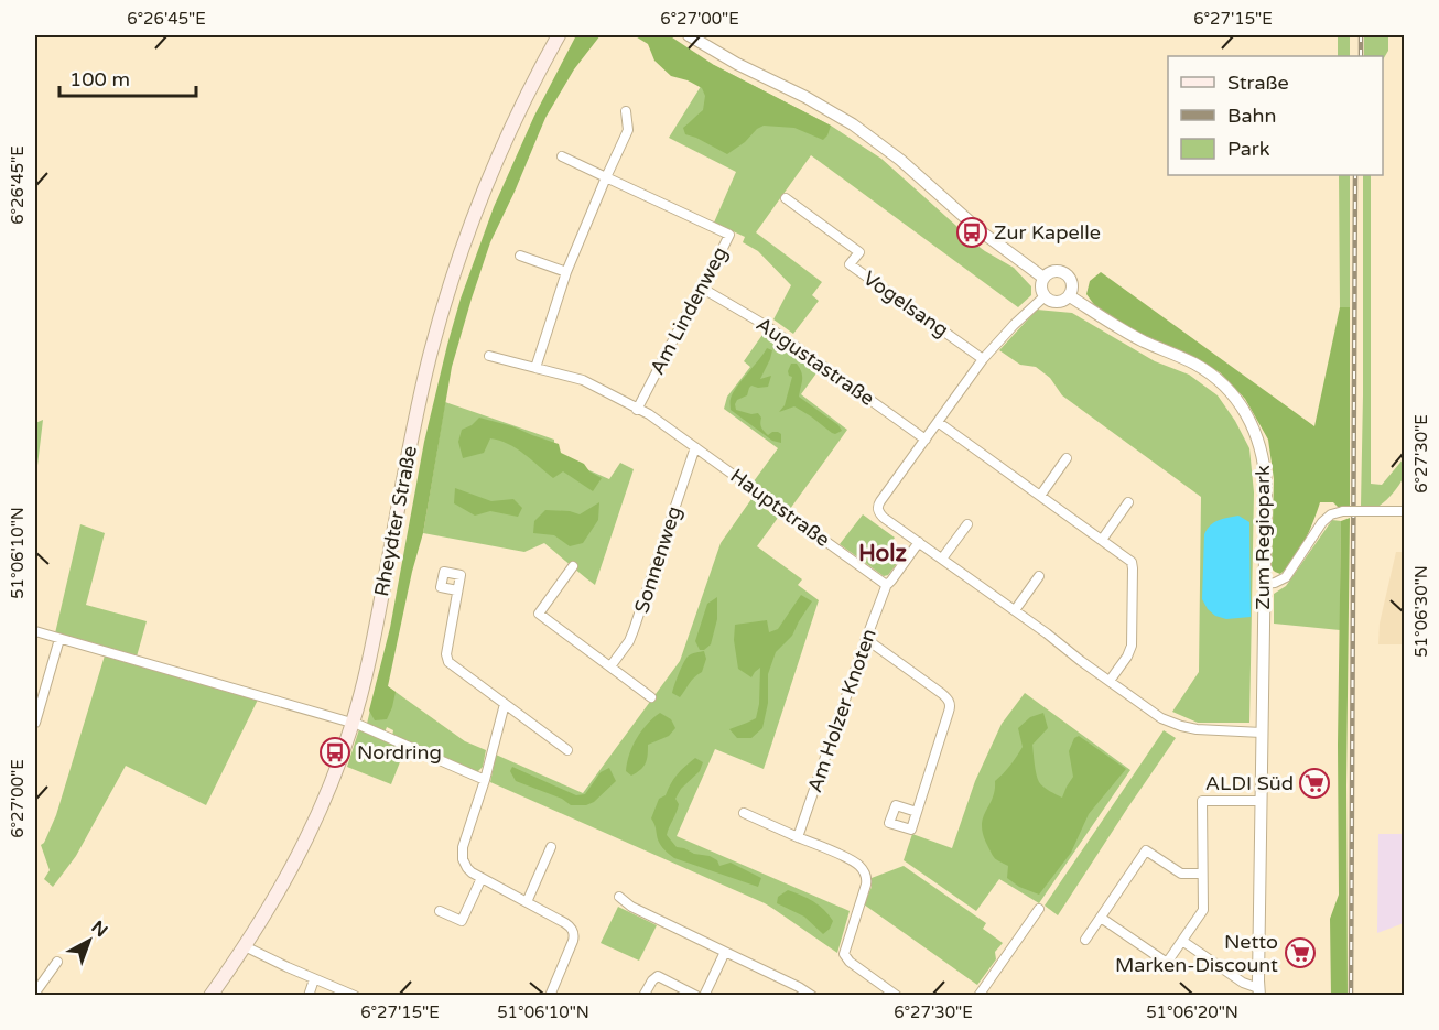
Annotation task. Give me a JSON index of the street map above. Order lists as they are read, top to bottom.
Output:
{
  "streets": {
    "main road": ["Rheydter Straße"],
    "street": [
      "Vogelsang",
      "Am Lindenweg",
      "Augustastraße",
      "Hauptstraße",
      "Zum Regiopark",
      "Sonnenweg",
      "Am Holzer Knoten"
    ]
  },
  "crossings": [
    ["Am Lindenweg", "Augustastraße"],
    ["Am Lindenweg", "Hauptstraße"],
    ["Hauptstraße", "Sonnenweg"],
    ["Hauptstraße", "Am Holzer Knoten"]
  ],
  "districts": ["Holz"],
  "places": {
    "bus stop": ["Zur Kapelle", "Nordring"],
    "supermarket": ["ALDI Süd", "Netto Marken-Discount"]
  },
  "legend": ["Straße", "Bahn", "Park"],
  "scale_bar": "100 m",
  "north": "top right",
  "coordinates": [
    "6°26'45\"E",
    "6°27'00\"E",
    "6°27'15\"E",
    "6°27'30\"E",
    "51°06'10\"N",
    "51°06'30\"N",
    "51°06'20\"N"
  ]
}
